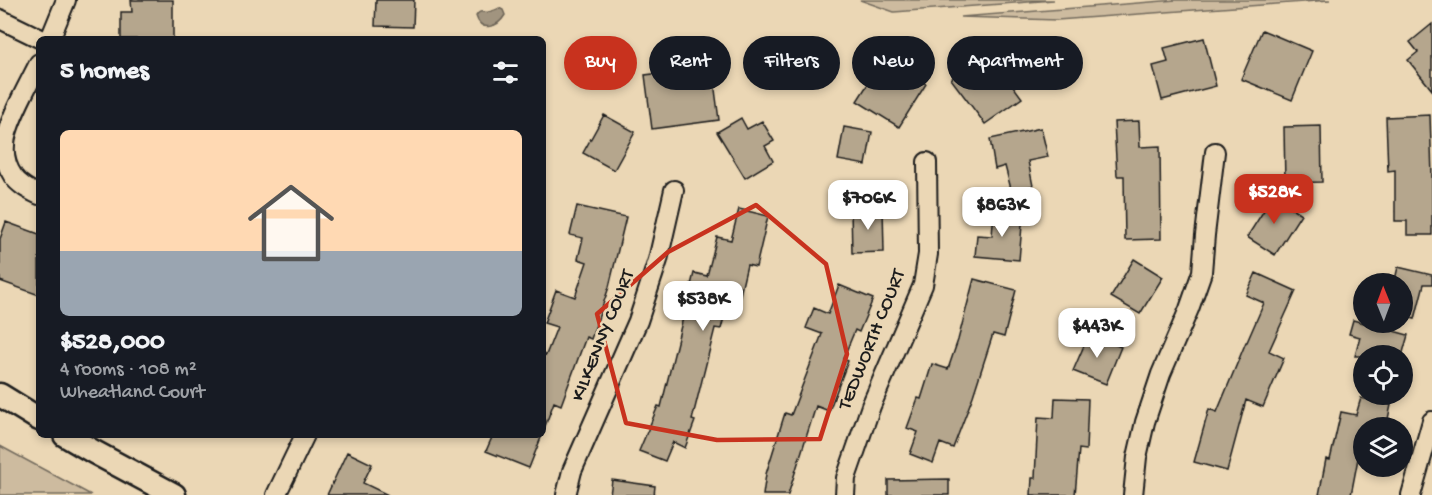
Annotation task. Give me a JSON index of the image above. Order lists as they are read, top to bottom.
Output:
{
  "streets": {
    "street": ["KILKENNY COURT", "TEDWORTH COURT"]
  },
  "north": "top",
  "page": {
    "chip": [
      "Buy",
      "Rent",
      "Filters",
      "New",
      "Apartment"
    ],
    "heading": "5 homes",
    "list": [
      {
        "name": "$528,000",
        "note": "4 rooms · 108 m² · Wheatland Court"
      }
    ],
    "price": [
      "$528K",
      "$706K",
      "$863K",
      "$538K",
      "$443K"
    ]
  }
}
